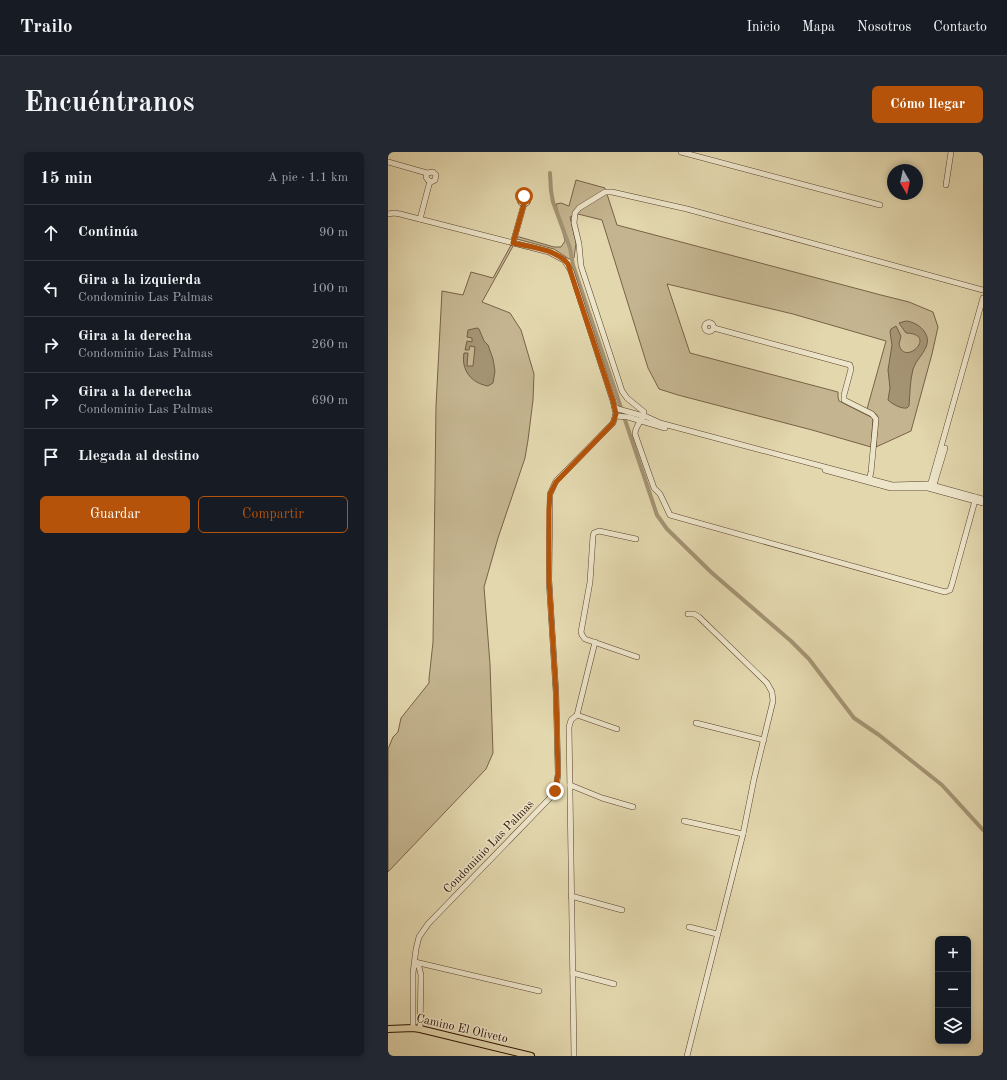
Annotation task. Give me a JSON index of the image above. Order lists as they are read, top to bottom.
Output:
{
  "streets": {
    "main road": ["Camino El Oliveto"],
    "street": ["Condominio Las Palmas"]
  },
  "crossings": [
    ["Condominio Las Palmas", "Camino El Oliveto"]
  ],
  "north": "bottom",
  "page": {
    "header": "Trailo",
    "nav": [
      "Inicio",
      "Mapa",
      "Nosotros",
      "Contacto"
    ],
    "buttons": [
      "Cómo llegar",
      ["Guardar", "Compartir"]
    ],
    "title": "Encuéntranos",
    "heading": ["15 min", "A pie · 1.1 km"],
    "list": [
      ["Continúa", "90 m"],
      ["Gira a la izquierda", "Condominio Las Palmas", "100 m"],
      ["Gira a la derecha", "Condominio Las Palmas", "260 m"],
      ["Gira a la derecha", "Condominio Las Palmas", "690 m"],
      "Llegada al destino"
    ],
    "map_buttons": ["+", "−"]
  }
}
